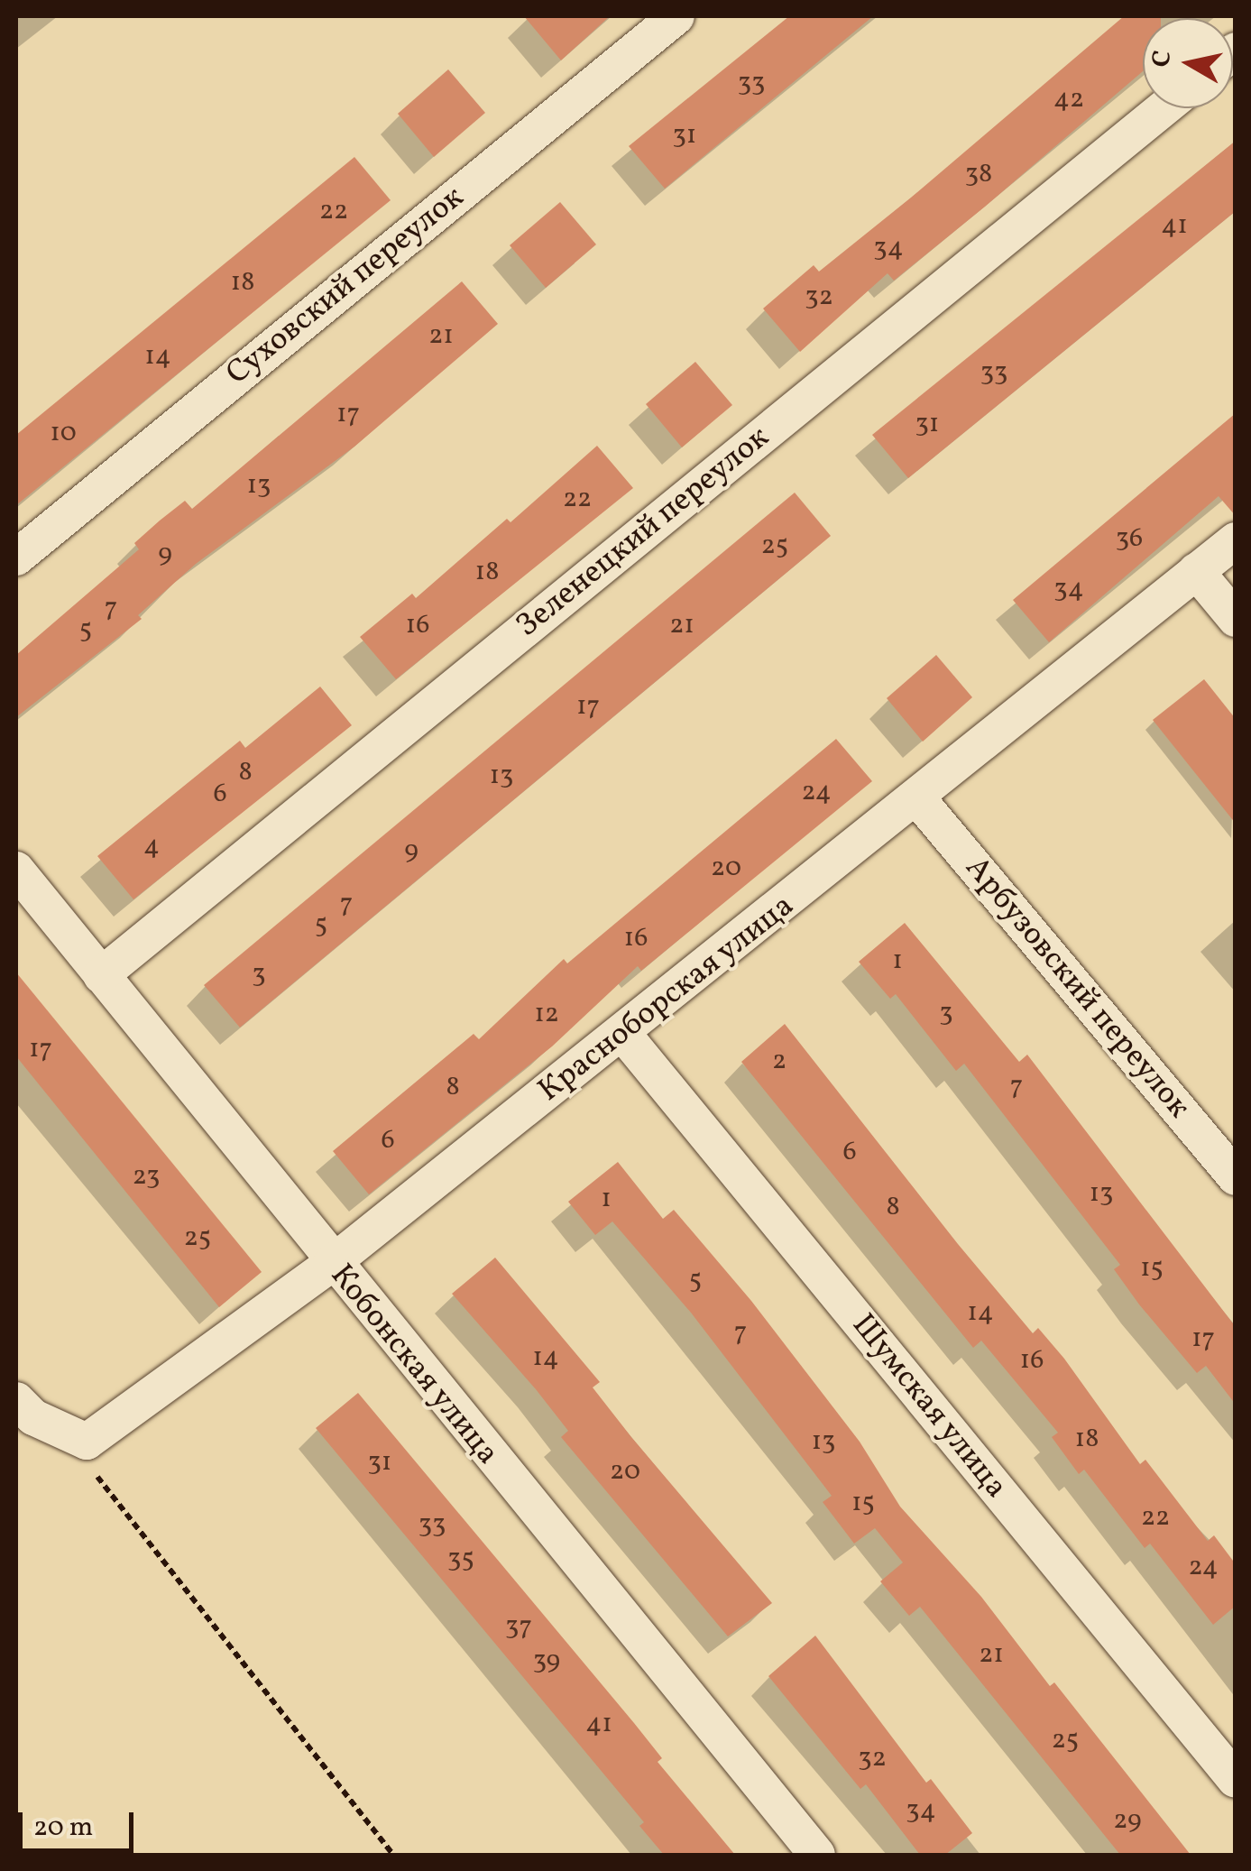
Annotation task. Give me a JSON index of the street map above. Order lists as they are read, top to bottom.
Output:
{
  "streets": {
    "street": [
      "Суховский переулок",
      "Зеленецкий переулок",
      "Арбузовский переулок",
      "Красноборская улица",
      "Кобонская улица",
      "Шумская улица"
    ]
  },
  "crossings": [
    ["Зеленецкий переулок", "Кобонская улица"],
    ["Арбузовский переулок", "Красноборская улица"],
    ["Красноборская улица", "Кобонская улица"],
    ["Красноборская улица", "Шумская улица"]
  ],
  "house_numbers": [
    "33",
    "42",
    "31",
    "38",
    "22",
    "41",
    "34",
    "18",
    "32",
    "21",
    "14",
    "33",
    "17",
    "31",
    "10",
    "13",
    "22",
    "36",
    "25",
    "9",
    "18",
    "34",
    "7",
    "16",
    "21",
    "5",
    "17",
    "8",
    "13",
    "24",
    "6",
    "4",
    "9",
    "20",
    "7",
    "5",
    "16",
    "1",
    "3",
    "3",
    "12",
    "17",
    "2",
    "7",
    "8",
    "6",
    "6",
    "23",
    "13",
    "1",
    "8",
    "25",
    "15",
    "5",
    "14",
    "7",
    "17",
    "14",
    "16",
    "18",
    "13",
    "31",
    "20",
    "15",
    "22",
    "33",
    "35",
    "24",
    "37",
    "21",
    "39",
    "41",
    "25",
    "32",
    "34",
    "29"
  ],
  "scale_bar": "20 m",
  "north": "left"
}
